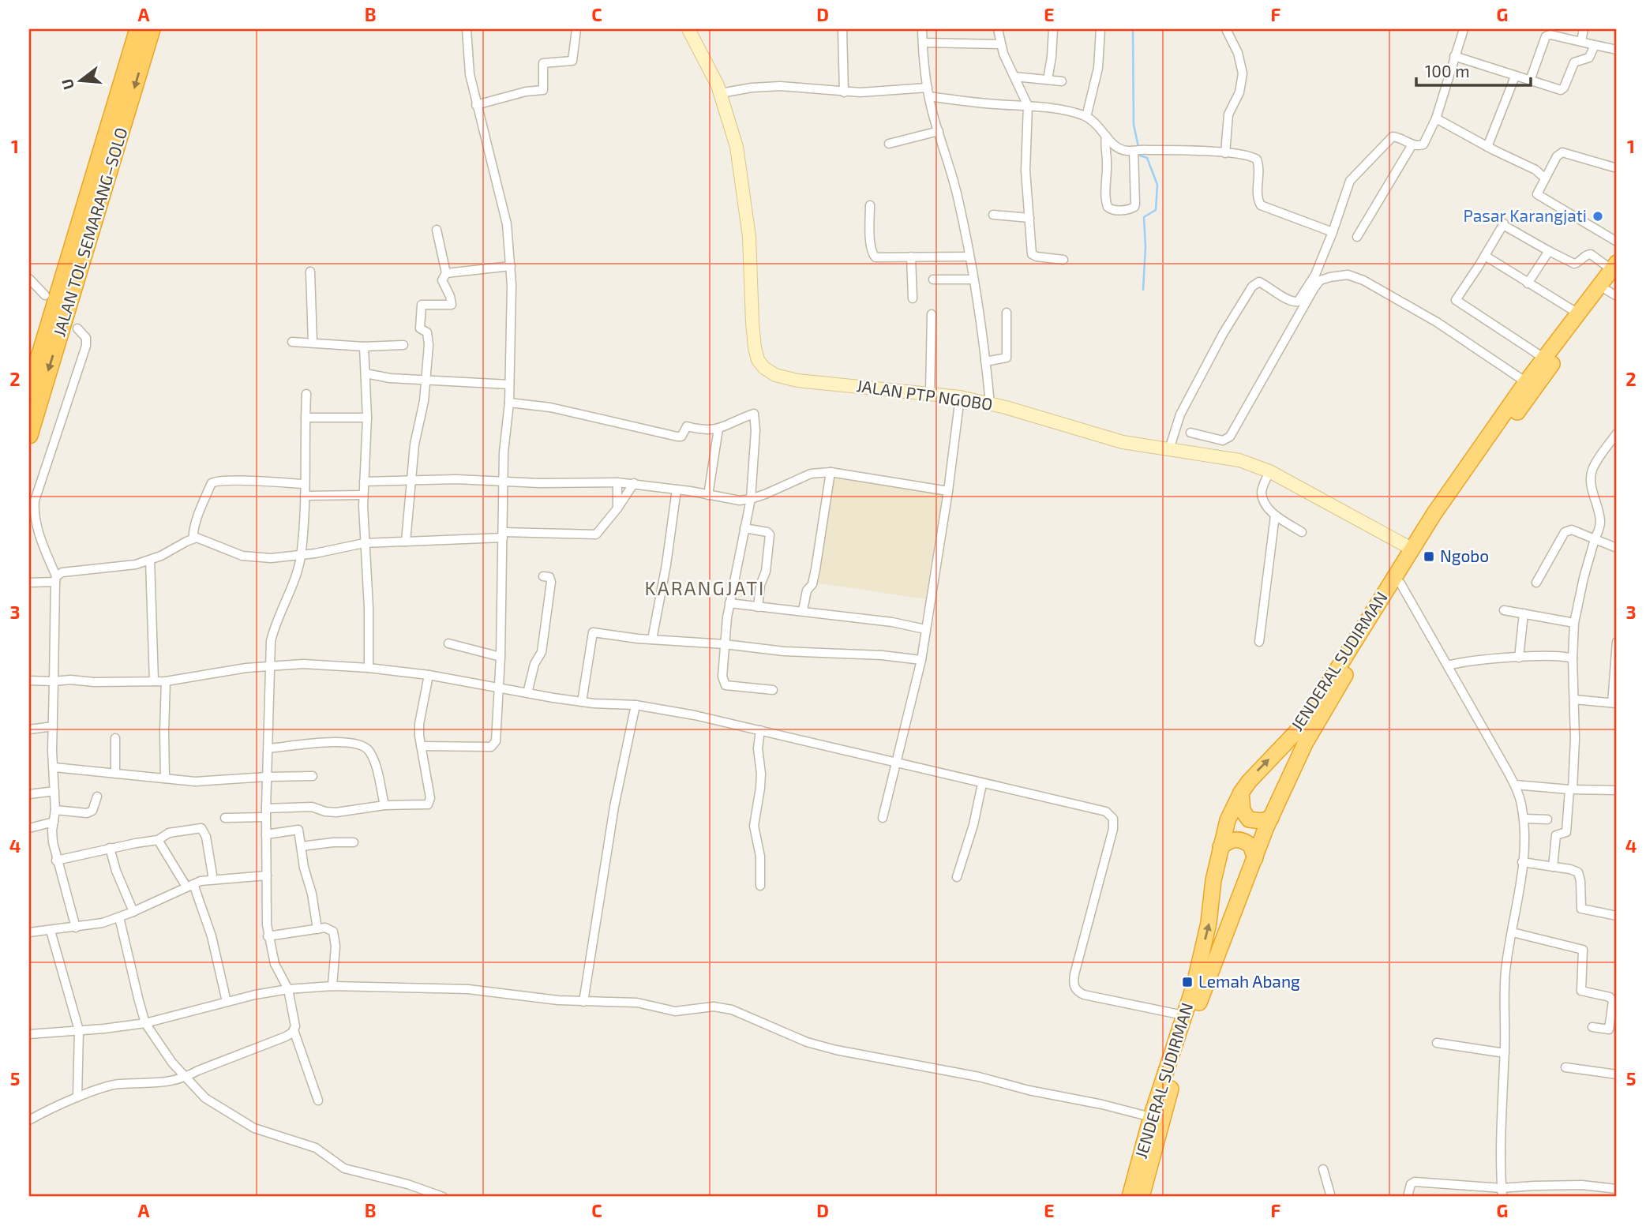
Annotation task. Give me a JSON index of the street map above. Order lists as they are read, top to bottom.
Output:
{
  "streets": {
    "highway": ["JALAN TOL SEMARANG–SOLO", "JENDERAL SUDIRMAN"],
    "main road": ["JALAN PTP NGOBO"]
  },
  "crossings": [
    ["JALAN PTP NGOBO", "JENDERAL SUDIRMAN"]
  ],
  "districts": ["KARANGJATI"],
  "places": {
    "other": ["Pasar Karangjati"],
    "transit": ["Ngobo", "Lemah Abang"]
  },
  "scale_bar": "100 m",
  "north": "left",
  "grid": {
    "columns": [
      "A",
      "B",
      "C",
      "D",
      "E",
      "F",
      "G"
    ],
    "rows": [
      "1",
      "2",
      "3",
      "4",
      "5"
    ]
  }
}
